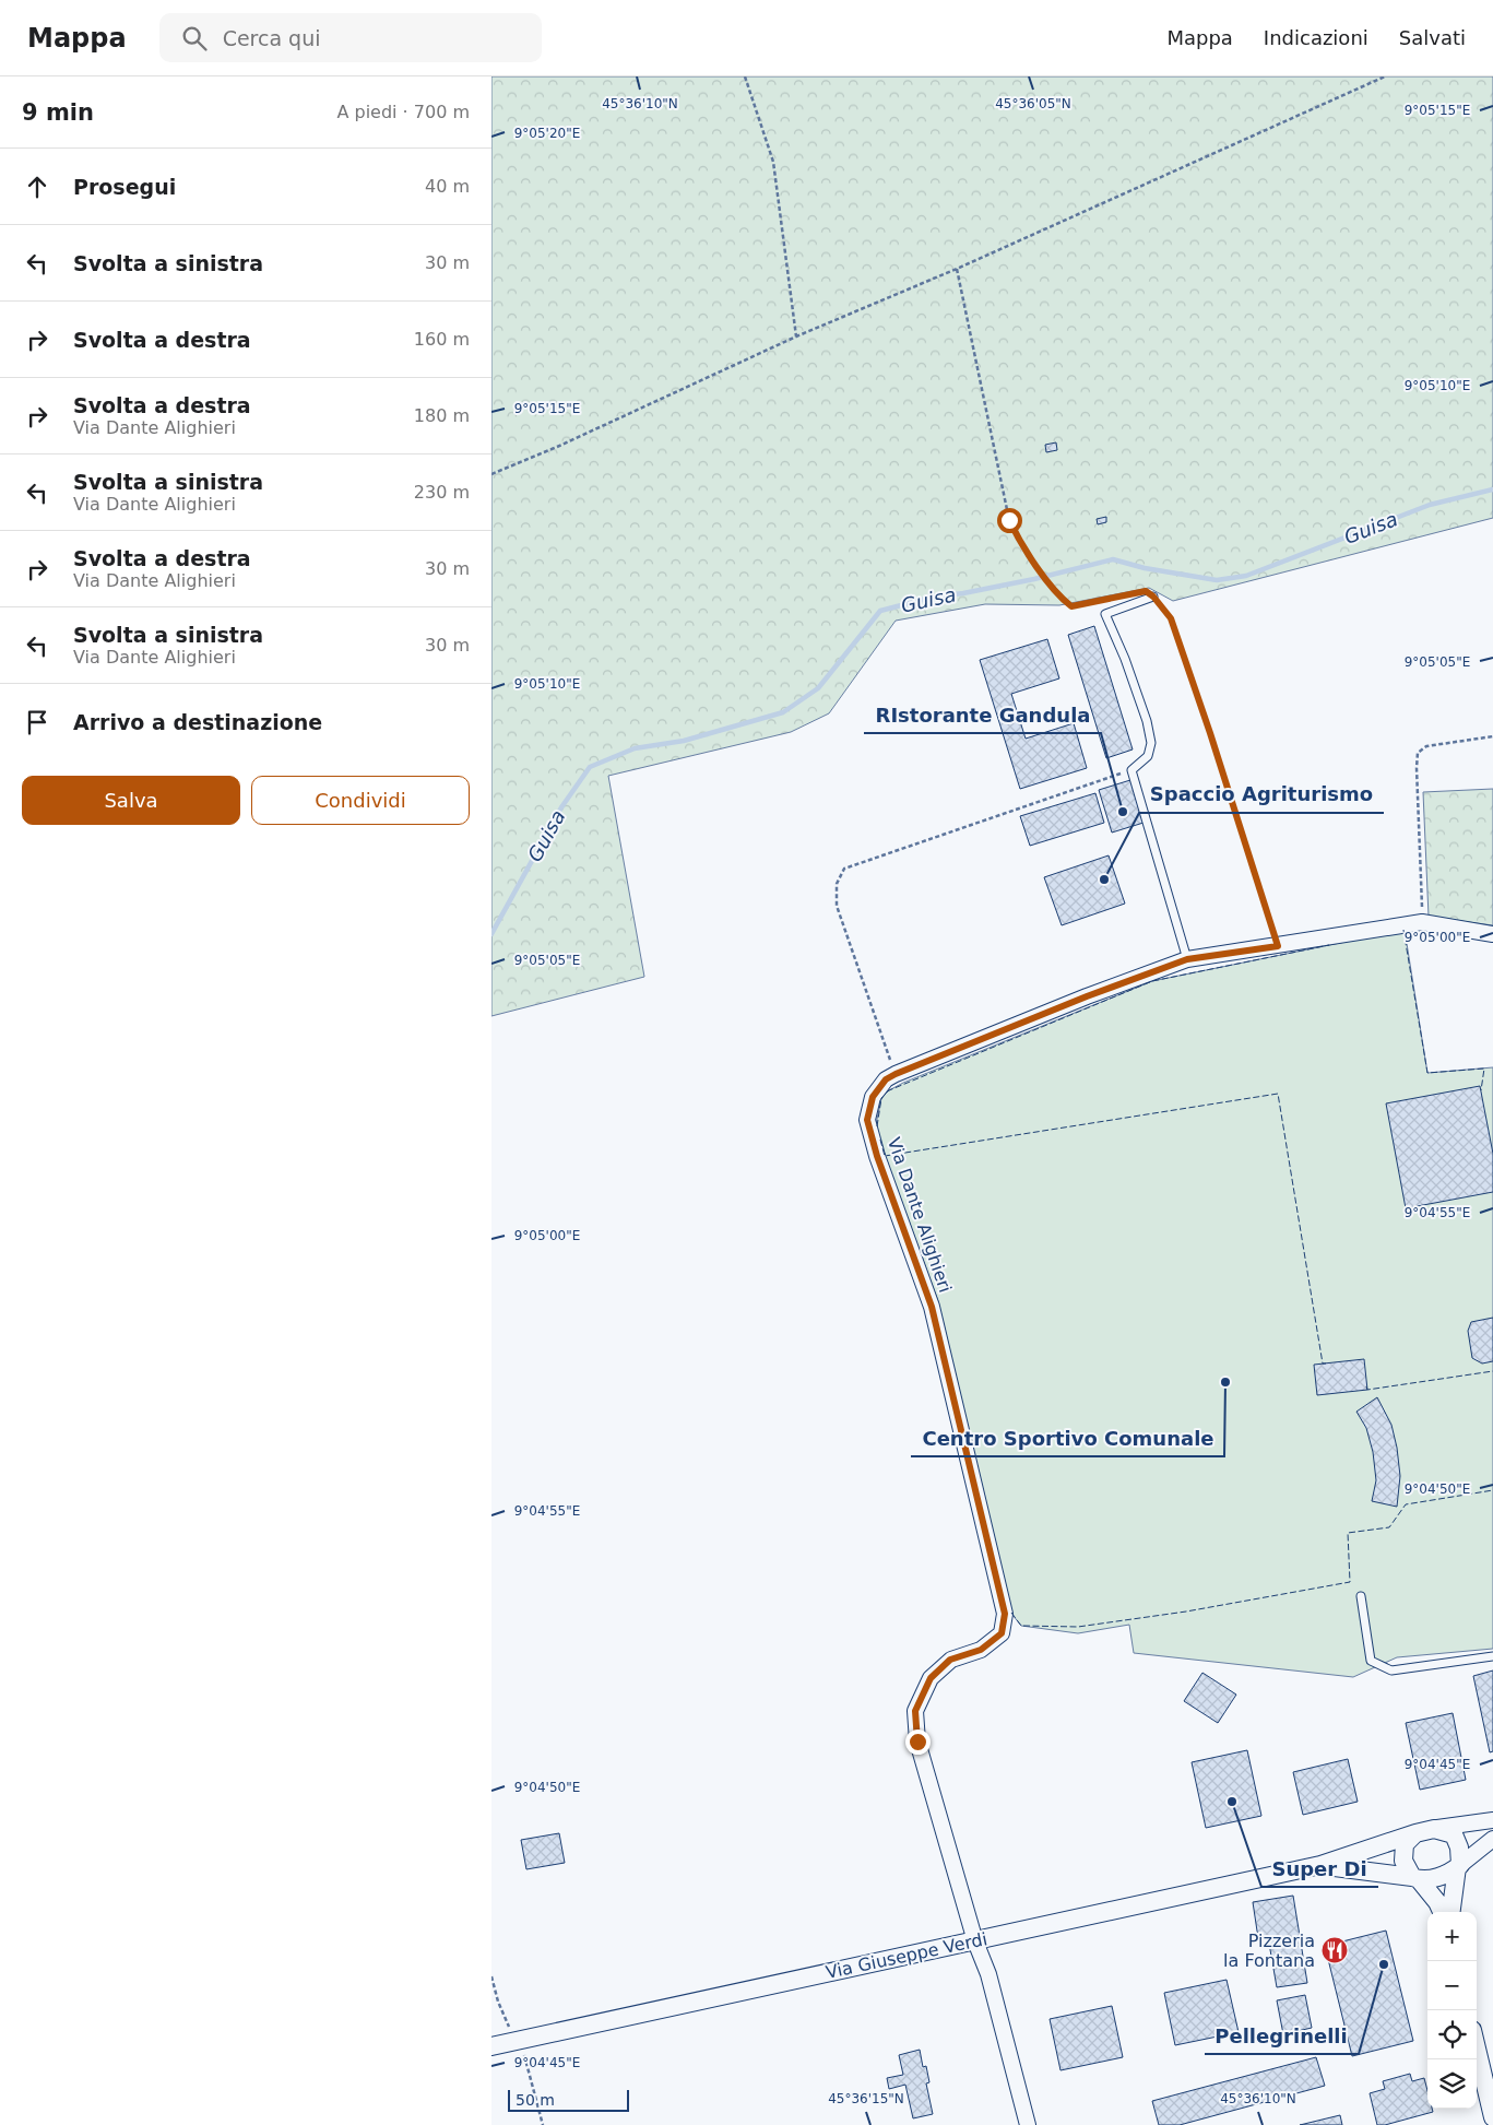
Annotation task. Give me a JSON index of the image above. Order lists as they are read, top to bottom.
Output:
{
  "streets": {
    "street": ["Via Dante Alighieri", "Via Giuseppe Verdi"]
  },
  "crossings": [
    ["Via Dante Alighieri", "Via Giuseppe Verdi"]
  ],
  "water": ["Guisa"],
  "places": {
    "other": [
      "RIstorante Gandula",
      "Spaccio Agriturismo",
      "Centro Sportivo Comunale",
      "Super Di",
      "Pellegrinelli"
    ],
    "restaurant": ["Pizzeria la Fontana"]
  },
  "scale_bar": "50 m",
  "page": {
    "header": "Mappa",
    "search": "Cerca qui",
    "nav": ["Mappa", "Indicazioni", "Salvati"],
    "heading": ["9 min", "A piedi · 700 m"],
    "list": [
      ["Prosegui", "40 m"],
      ["Svolta a sinistra", "30 m"],
      ["Svolta a destra", "160 m"],
      ["Svolta a destra", "Via Dante Alighieri", "180 m"],
      ["Svolta a sinistra", "Via Dante Alighieri", "230 m"],
      ["Svolta a destra", "Via Dante Alighieri", "30 m"],
      ["Svolta a sinistra", "Via Dante Alighieri", "30 m"],
      "Arrivo a destinazione"
    ],
    "buttons": ["Salva", "Condividi"],
    "map_buttons": ["+", "−"],
    "scale": "50 m"
  },
  "coordinates": [
    "45°36'10\"N",
    "45°36'05\"N",
    "9°05'15\"E",
    "9°05'20\"E",
    "9°05'10\"E",
    "9°05'05\"E",
    "9°05'00\"E",
    "9°04'55\"E",
    "9°04'50\"E",
    "9°04'45\"E",
    "45°36'15\"N"
  ]
}
